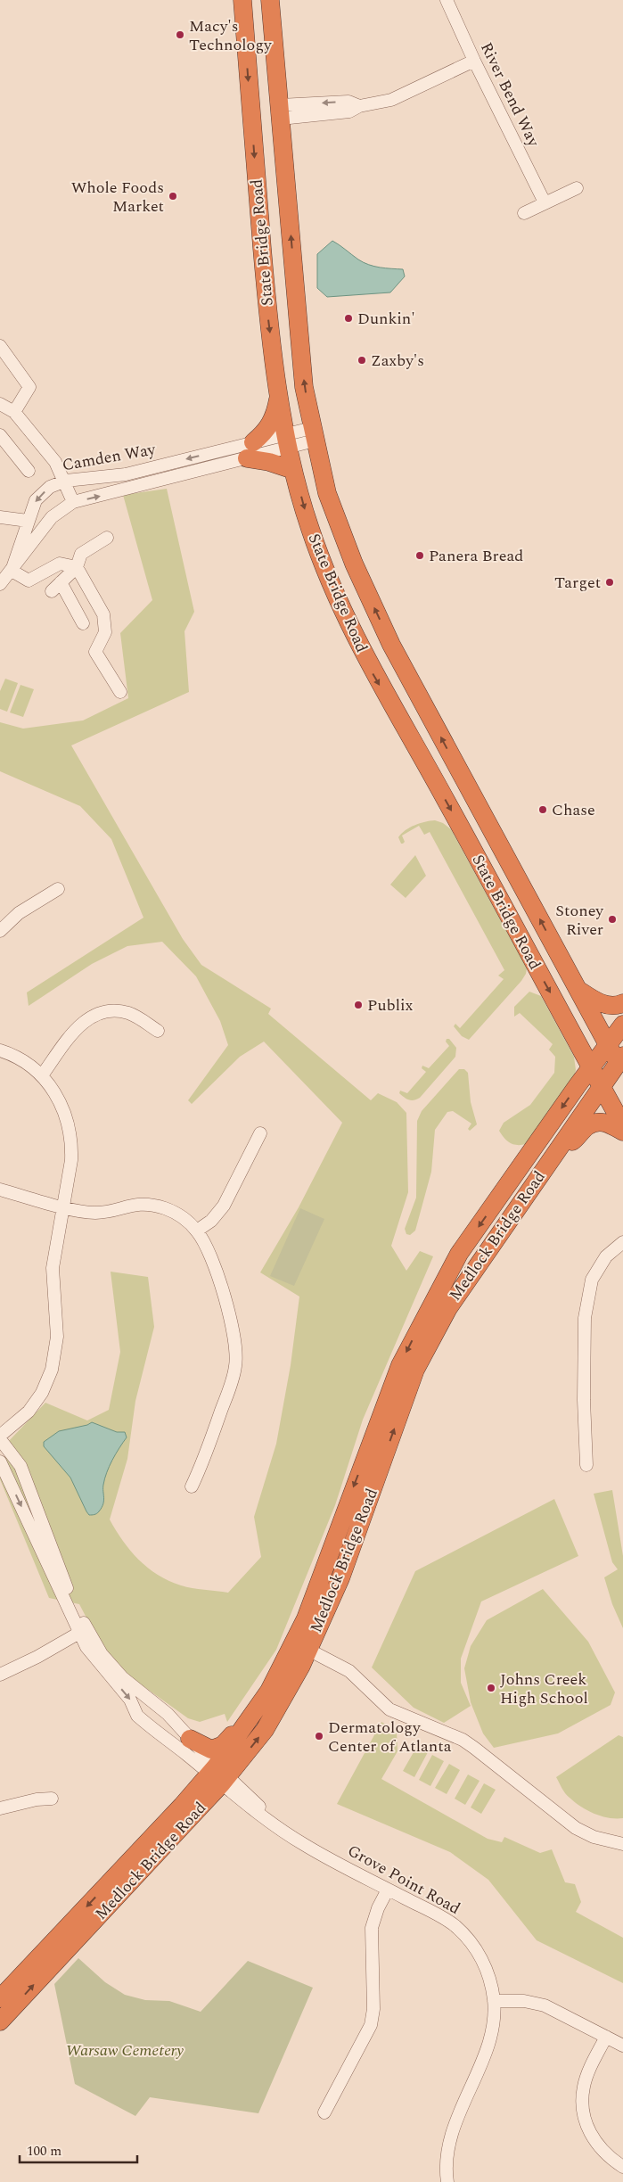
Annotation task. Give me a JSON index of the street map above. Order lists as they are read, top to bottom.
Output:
{
  "streets": {
    "highway": ["State Bridge Road", "Medlock Bridge Road"],
    "street": ["River Bend Way", "Camden Way", "Grove Point Road"]
  },
  "crossings": [
    ["State Bridge Road", "Camden Way"],
    ["State Bridge Road", "Medlock Bridge Road"],
    ["Medlock Bridge Road", "Grove Point Road"]
  ],
  "parks": ["Warsaw Cemetery"],
  "places": [
    "Macy's Technology",
    "Whole Foods Market",
    "Dunkin'",
    "Zaxby's",
    "Panera Bread",
    "Target",
    "Chase",
    "Stoney River",
    "Publix",
    "Johns Creek High School",
    "Dermatology Center of Atlanta"
  ],
  "scale_bar": "100 m"
}
